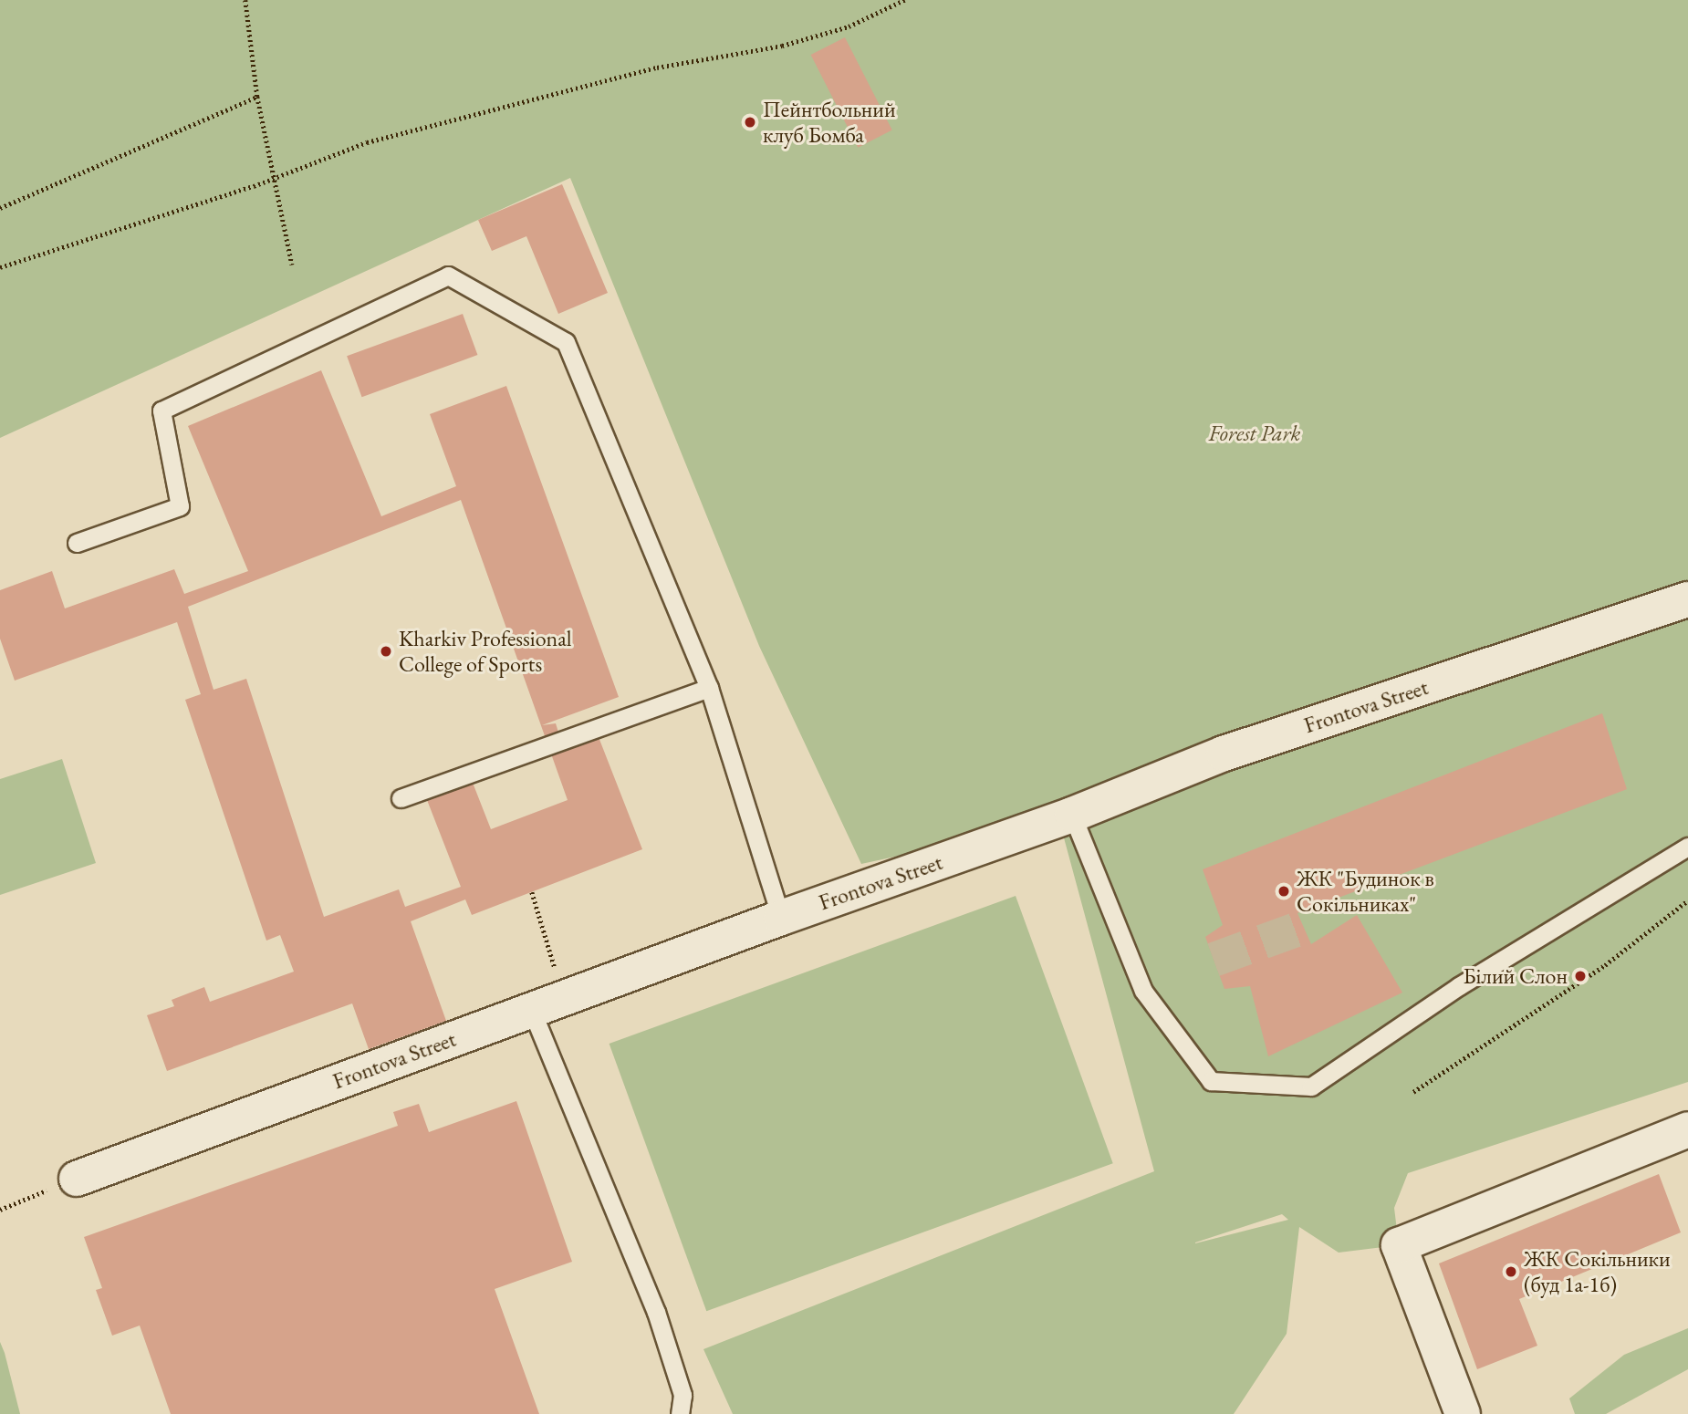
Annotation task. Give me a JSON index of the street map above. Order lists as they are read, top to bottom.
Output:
{
  "streets": {
    "street": ["Frontova Street"]
  },
  "parks": ["Forest Park"],
  "places": [
    "Пейнтбольний клуб Бомба",
    "Kharkiv Professional College of Sports",
    "ЖК \"Будинок в Сокільниках\"",
    "Білий Слон",
    "ЖК Сокільники (буд 1а-1б)"
  ]
}
